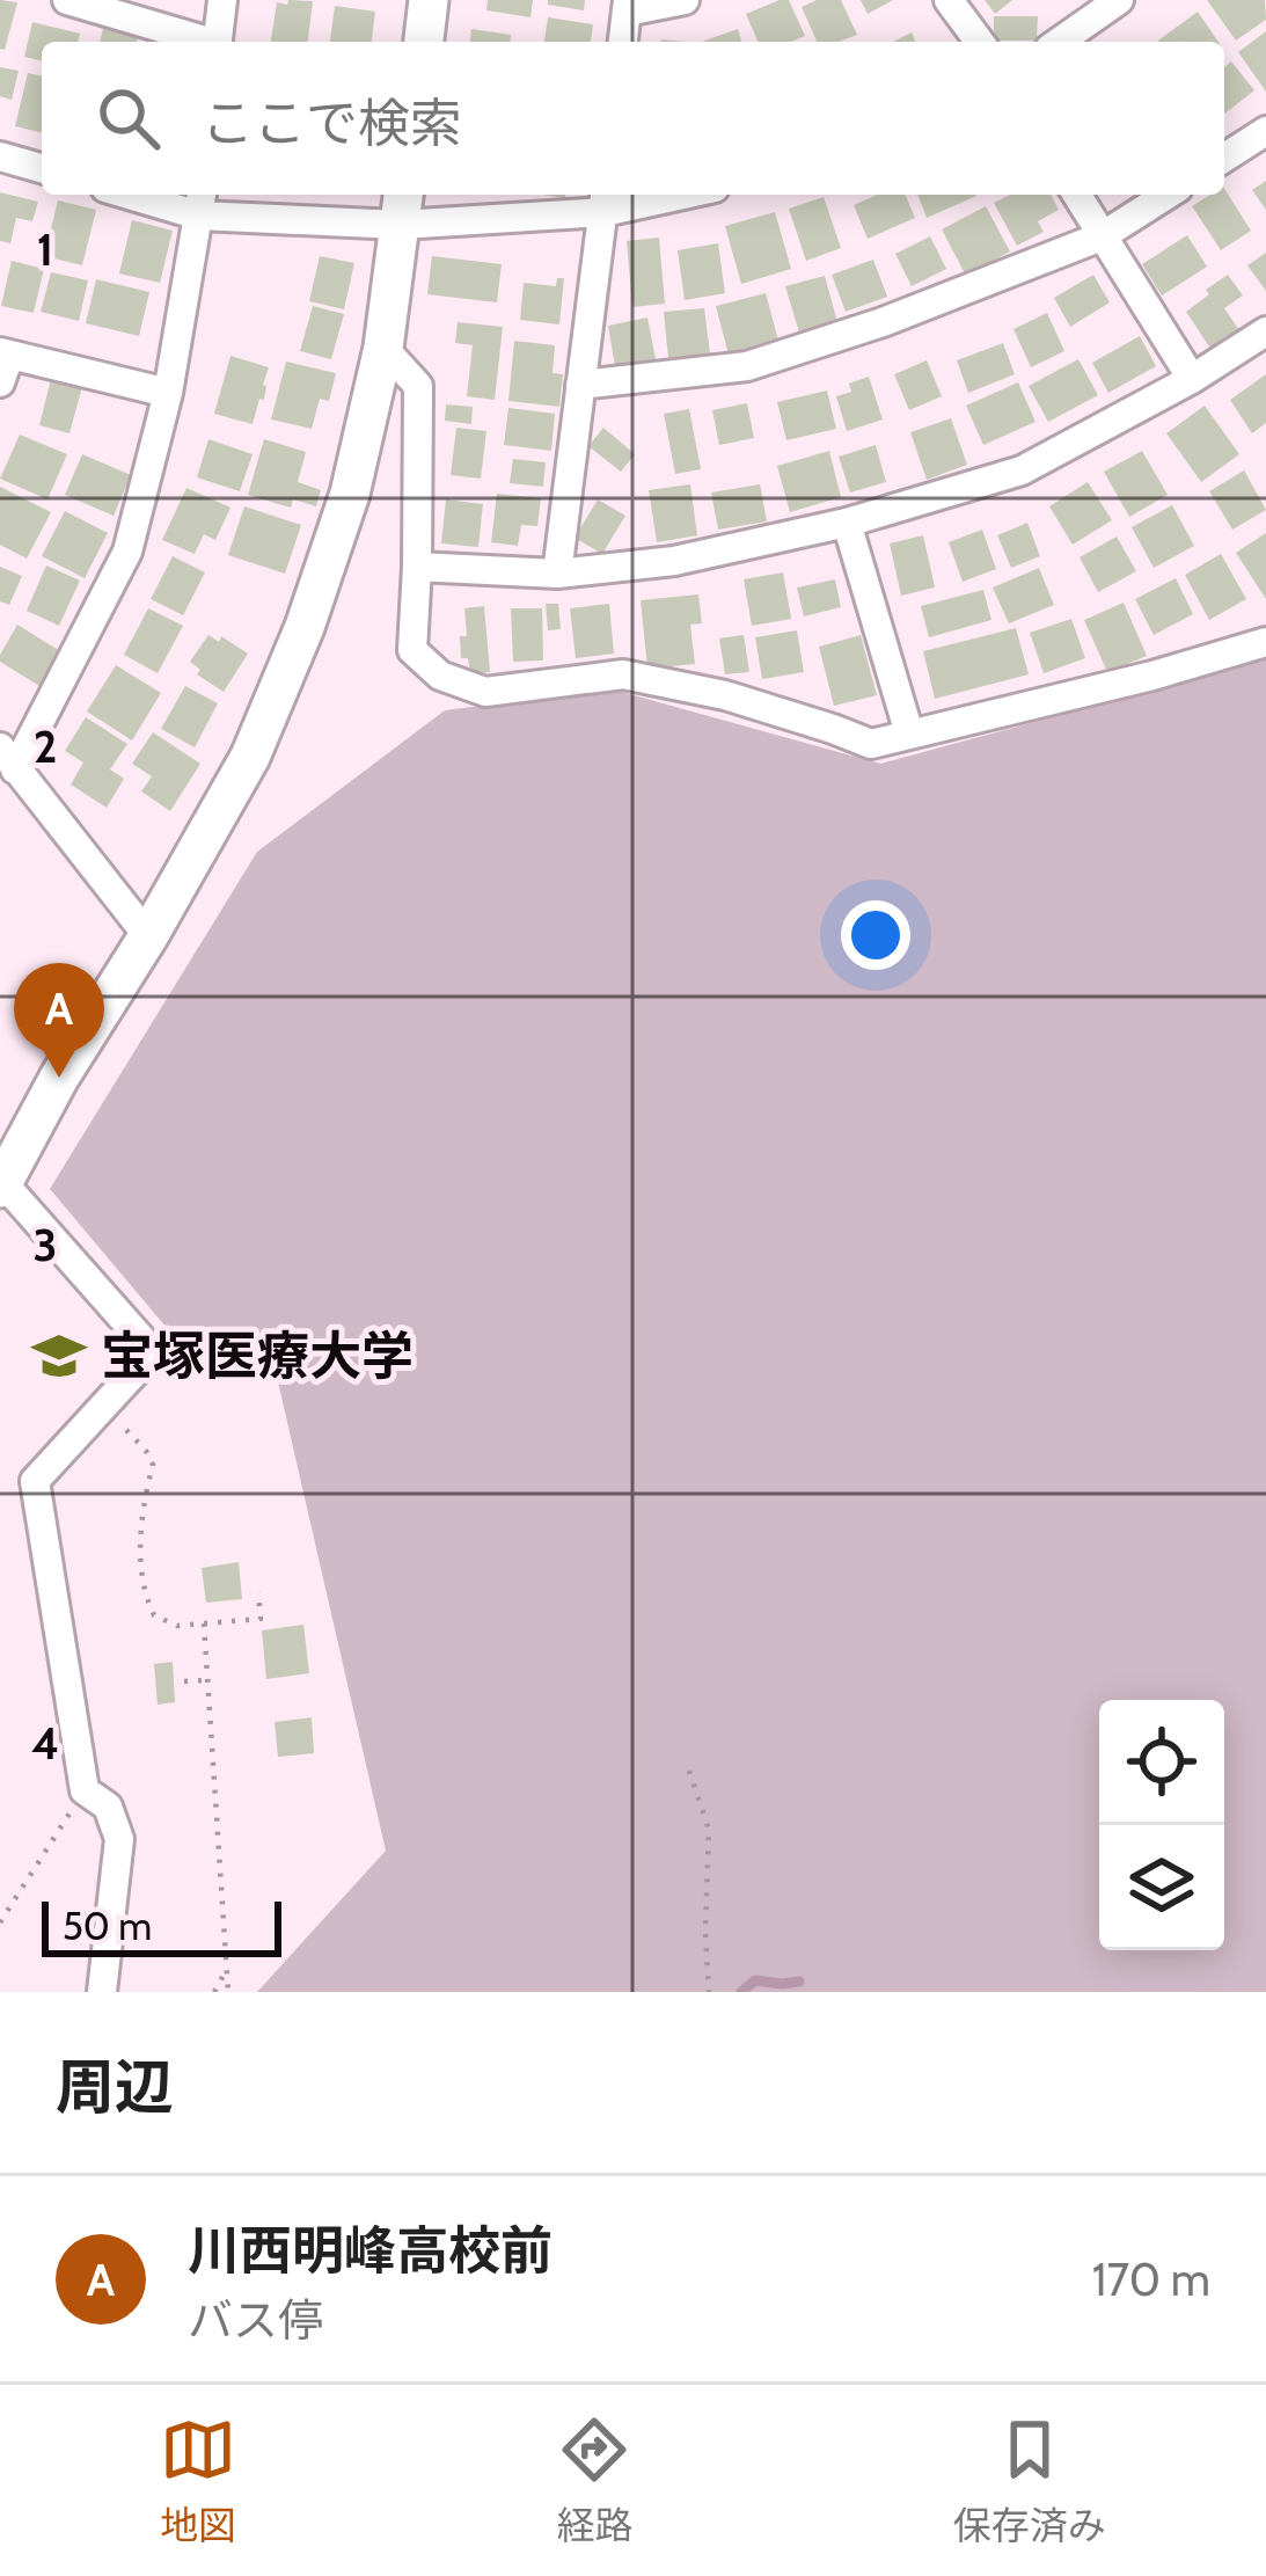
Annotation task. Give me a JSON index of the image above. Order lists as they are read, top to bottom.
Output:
{
  "places": {
    "school or university": ["宝塚医療大学"]
  },
  "scale_bar": "50 m",
  "page": {
    "search": "ここで検索",
    "pins": "A",
    "scale": "50 m",
    "heading": "周辺",
    "list": [
      {
        "mark": "A",
        "name": "川西明峰高校前",
        "note": "バス停",
        "value": "170 m"
      }
    ],
    "nav": ["地図", "経路", "保存済み"]
  },
  "grid": {
    "rows": [
      "1",
      "2",
      "3",
      "4"
    ]
  }
}
